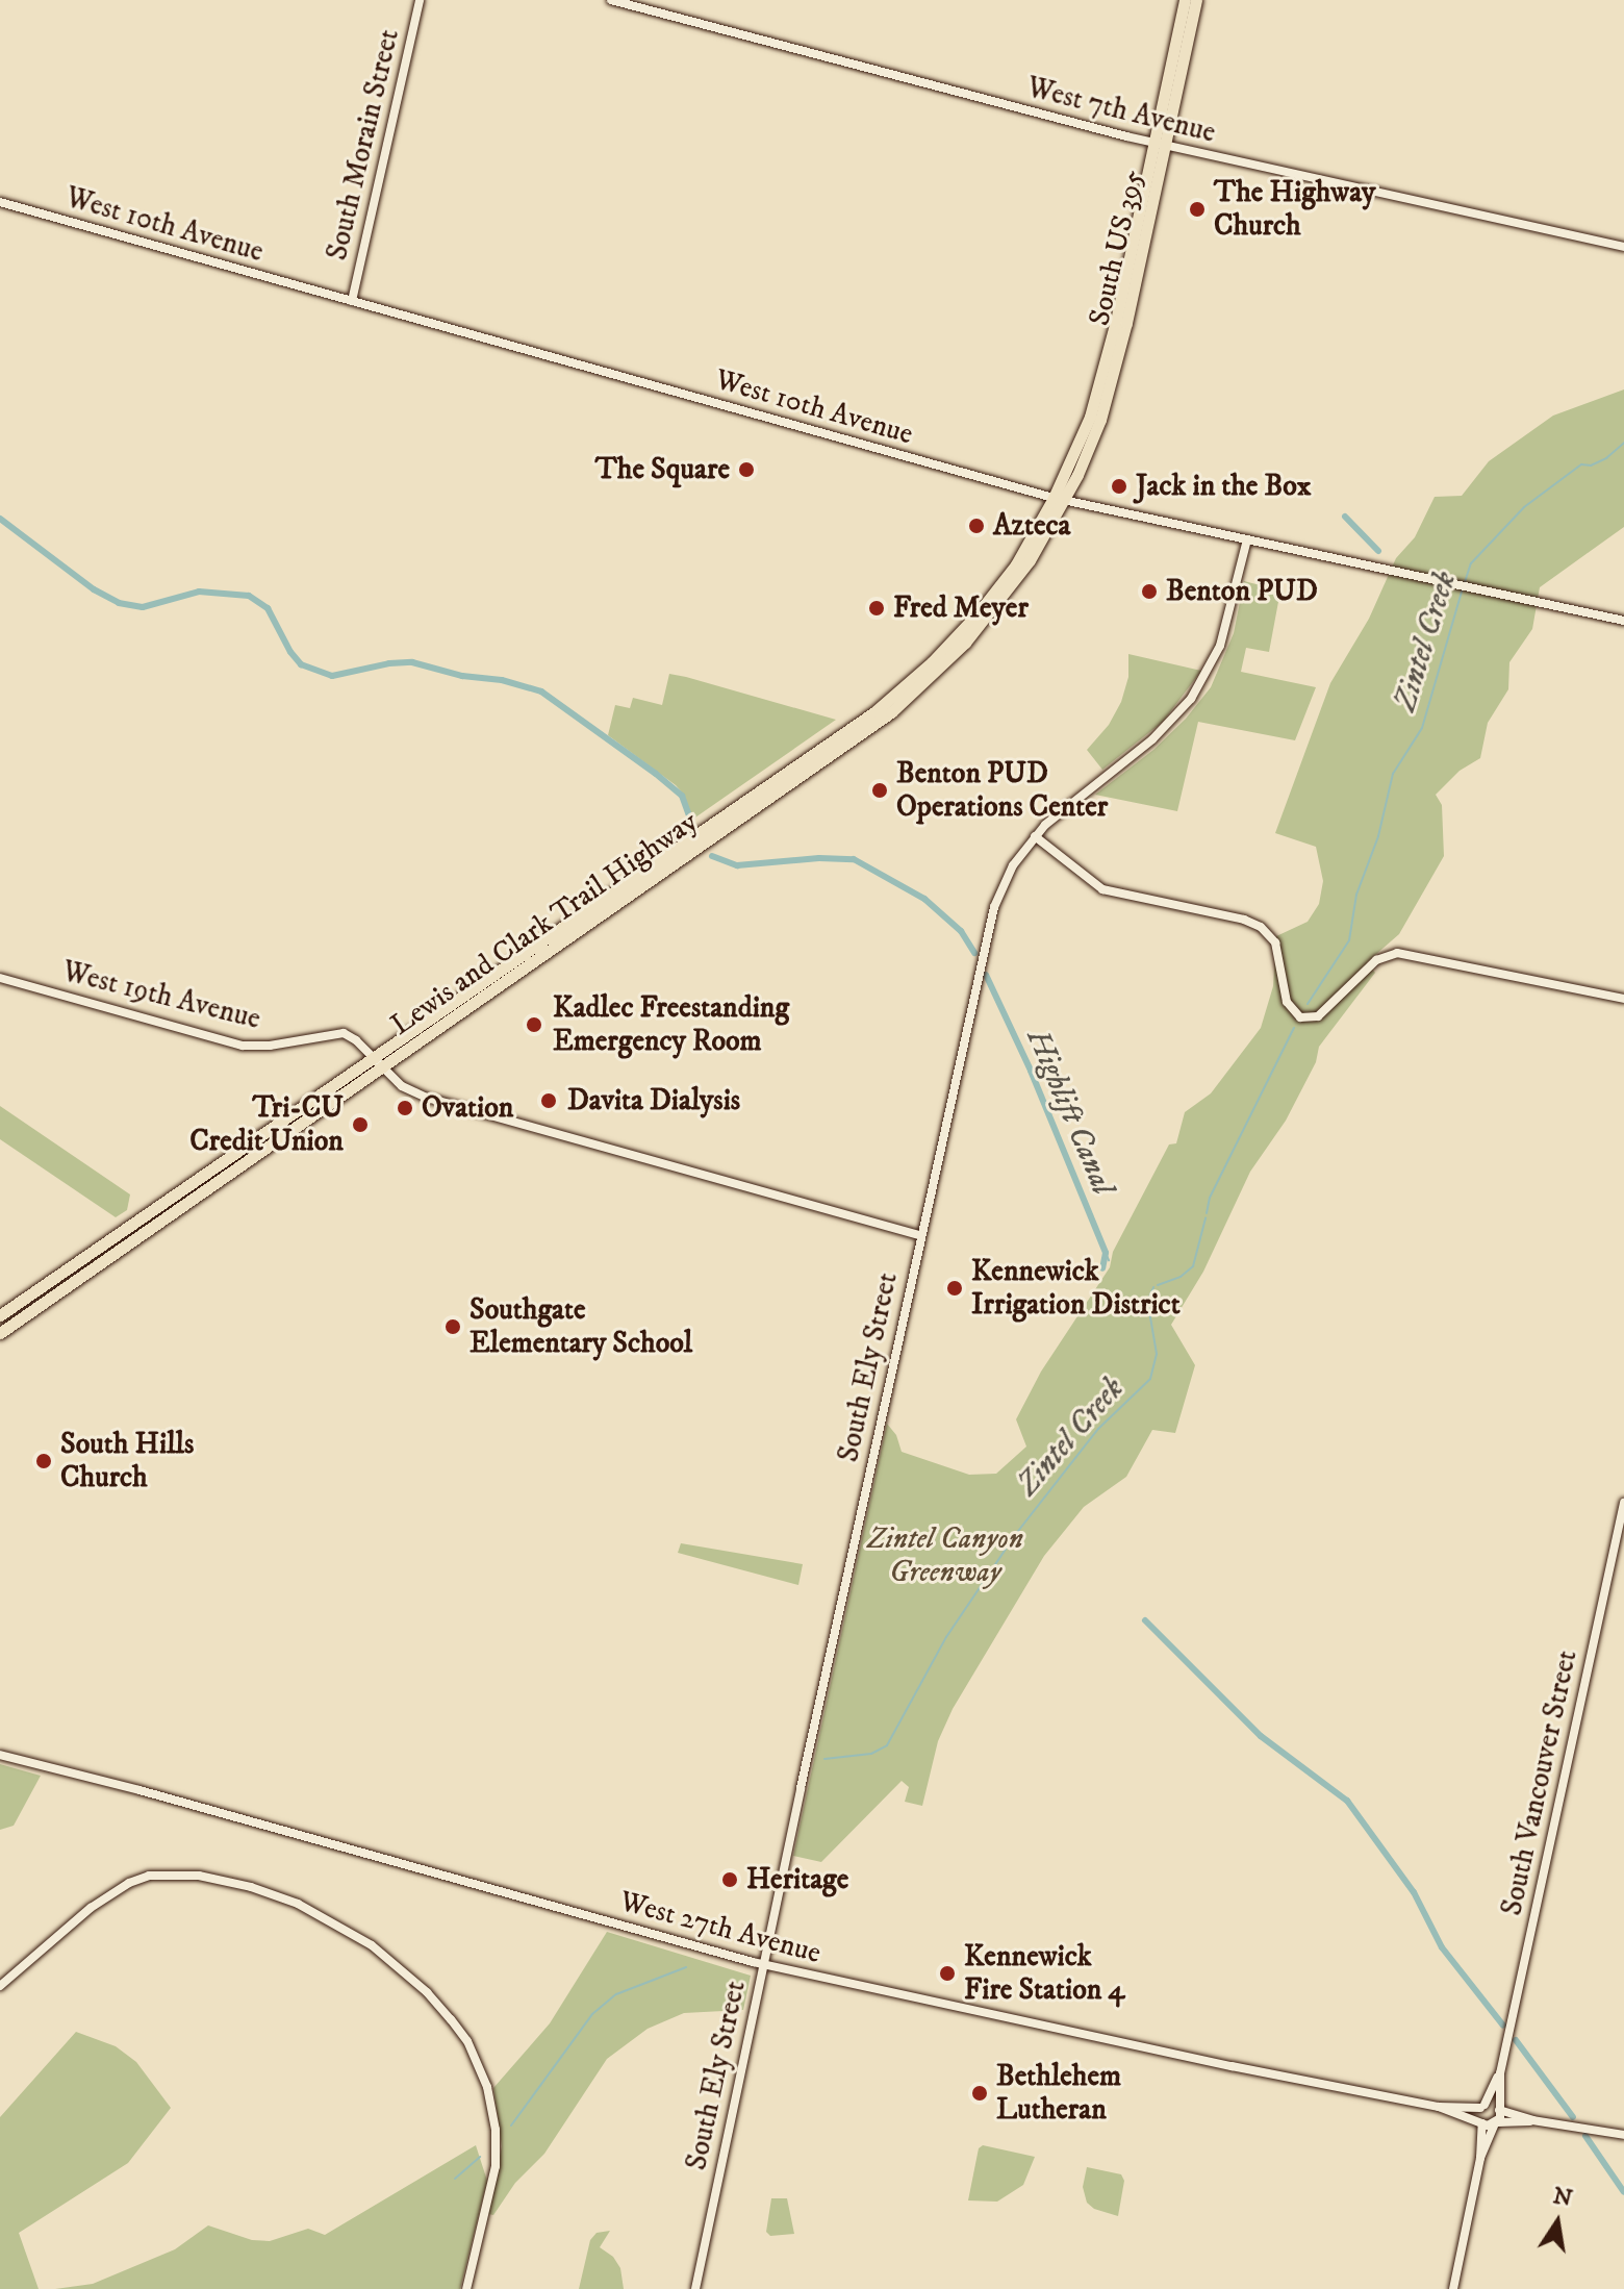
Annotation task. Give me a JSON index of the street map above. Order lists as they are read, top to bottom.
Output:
{
  "streets": {
    "highway": ["South US 395", "Lewis and Clark Trail Highway"],
    "street": [
      "West 7th Avenue",
      "South Morain Street",
      "West 10th Avenue",
      "West 19th Avenue",
      "South Ely Street",
      "South Vancouver Street",
      "West 27th Avenue"
    ]
  },
  "crossings": [
    ["West 7th Avenue", "South US 395"],
    ["South Morain Street", "West 10th Avenue"],
    ["West 10th Avenue", "South US 395"],
    ["West 10th Avenue", "Lewis and Clark Trail Highway"],
    ["West 10th Avenue", "South Ely Street"],
    ["South US 395", "Lewis and Clark Trail Highway"],
    ["Lewis and Clark Trail Highway", "West 19th Avenue"],
    ["West 19th Avenue", "South Ely Street"],
    ["South Ely Street", "West 27th Avenue"],
    ["South Vancouver Street", "West 27th Avenue"]
  ],
  "water": ["Zintel Creek", "Highlift Canal"],
  "parks": ["Zintel Canyon Greenway"],
  "places": [
    "The Highway Church",
    "The Square",
    "Jack in the Box",
    "Azteca",
    "Benton PUD",
    "Fred Meyer",
    "Benton PUD Operations Center",
    "Kadlec Freestanding Emergency Room",
    "Davita Dialysis",
    "Ovation",
    "Tri-CU Credit Union",
    "Kennewick Irrigation District",
    "Southgate Elementary School",
    "South Hills Church",
    "Heritage",
    "Kennewick Fire Station 4",
    "Bethlehem Lutheran"
  ],
  "north": "top"
}
